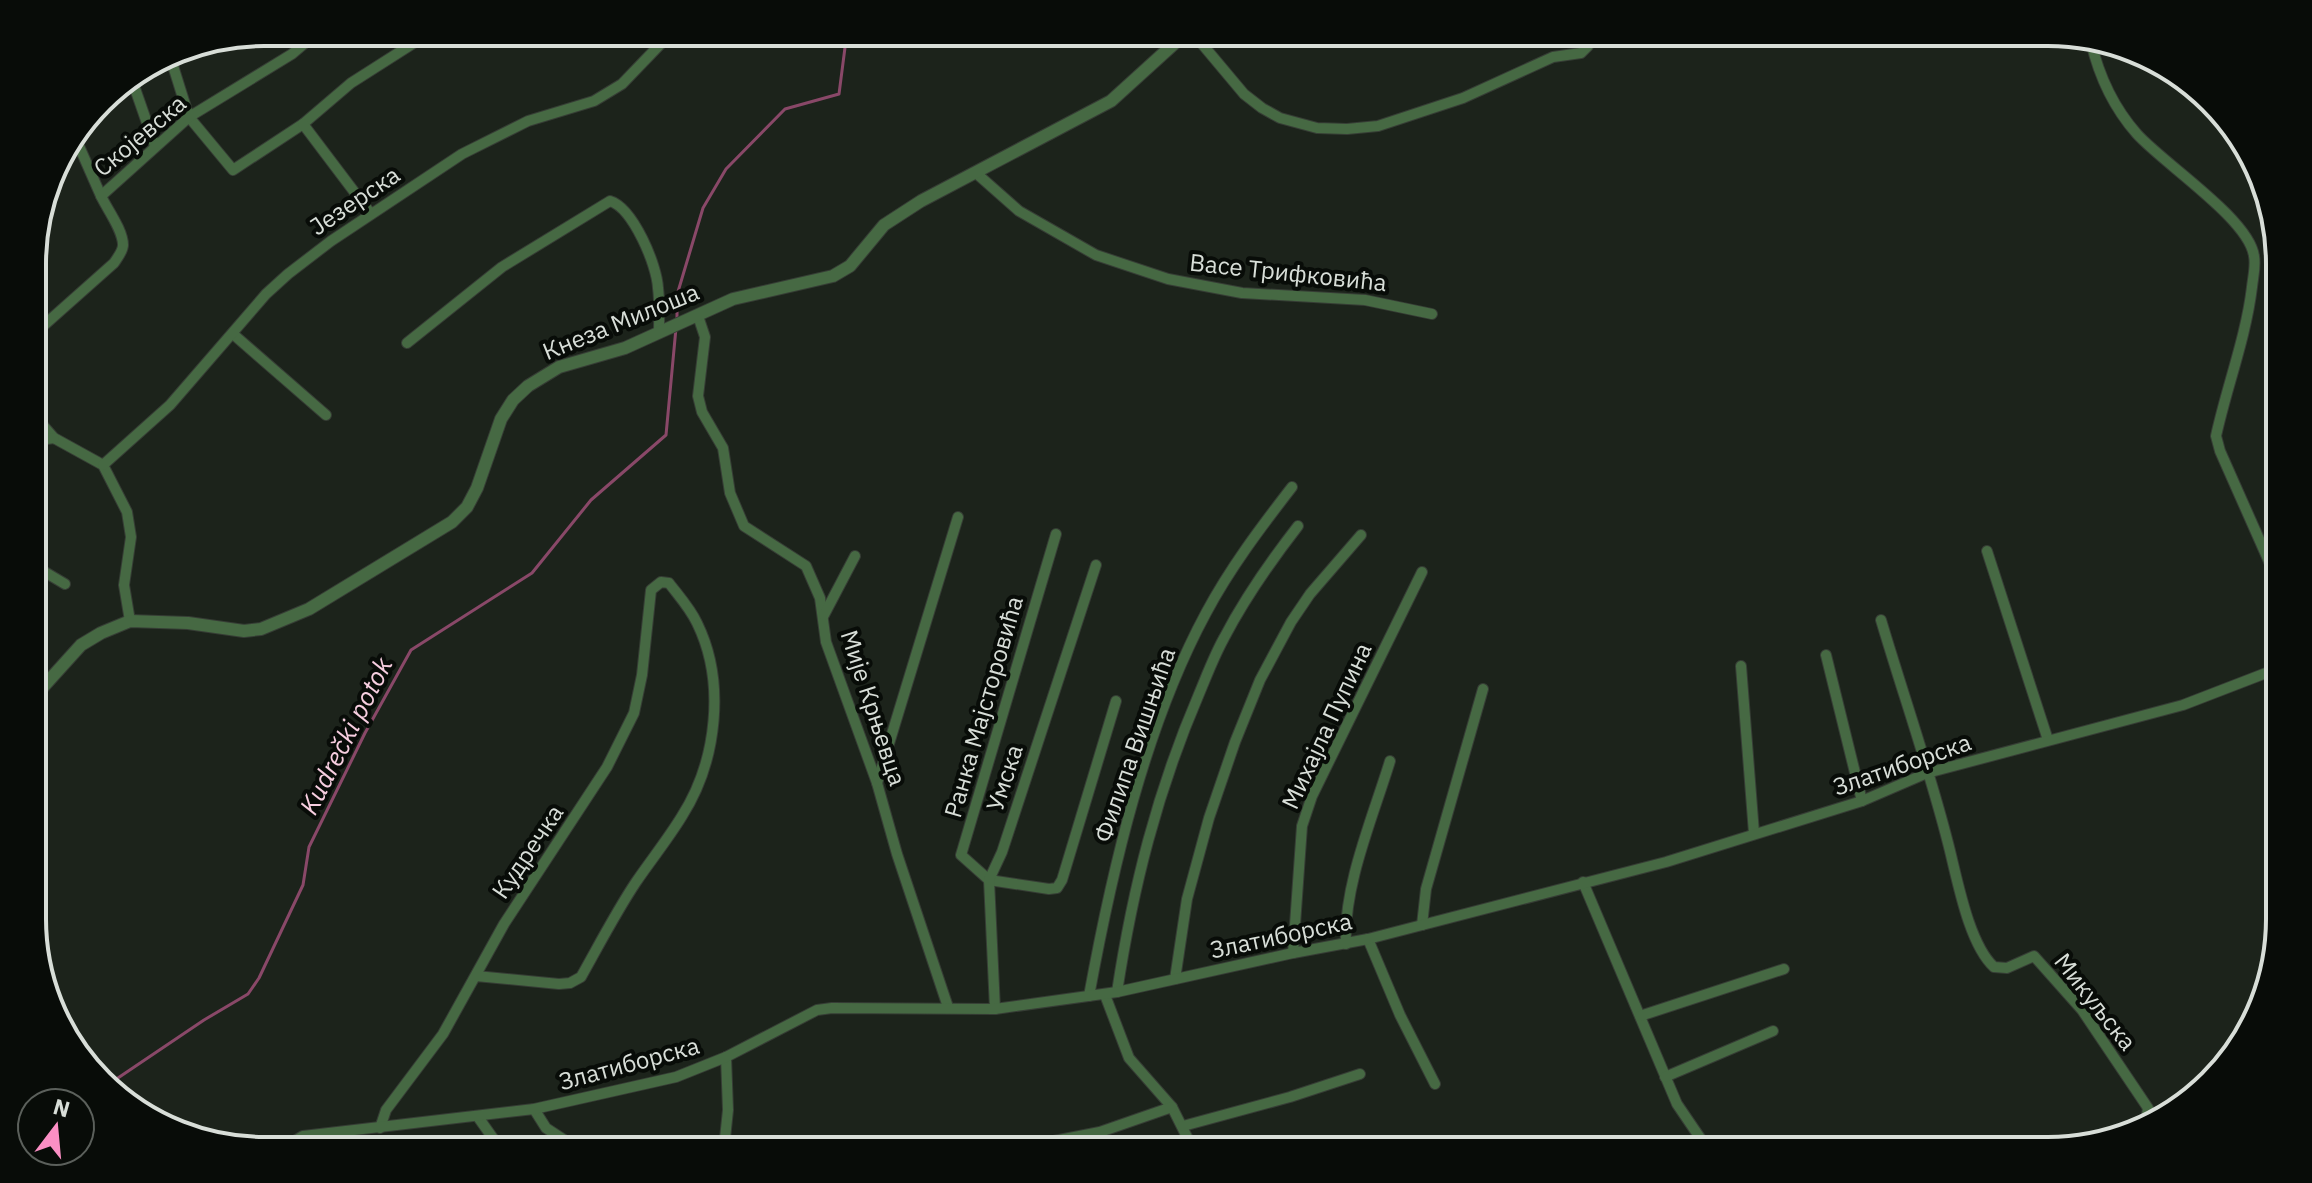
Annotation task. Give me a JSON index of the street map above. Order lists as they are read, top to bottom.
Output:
{
  "streets": {
    "street": [
      "Скојевска",
      "Језерска",
      "Васе Трифковића",
      "Кнеза Милоша",
      "Ранка Мајсторовића",
      "Мије Крњевца",
      "Михајла Пупина",
      "Филипа Вишњића",
      "Златиборска",
      "Умска",
      "Кудречка",
      "Микуљска"
    ]
  },
  "crossings": [
    ["Васе Трифковића", "Кнеза Милоша"],
    ["Кнеза Милоша", "Мије Крњевца"],
    ["Ранка Мајсторовића", "Умска"],
    ["Мије Крњевца", "Златиборска"],
    ["Михајла Пупина", "Златиборска"],
    ["Филипа Вишњића", "Златиборска"],
    ["Златиборска", "Умска"],
    ["Златиборска", "Кудречка"],
    ["Златиборска", "Микуљска"]
  ],
  "water": ["Kudrečki potok"],
  "north": "top"
}
